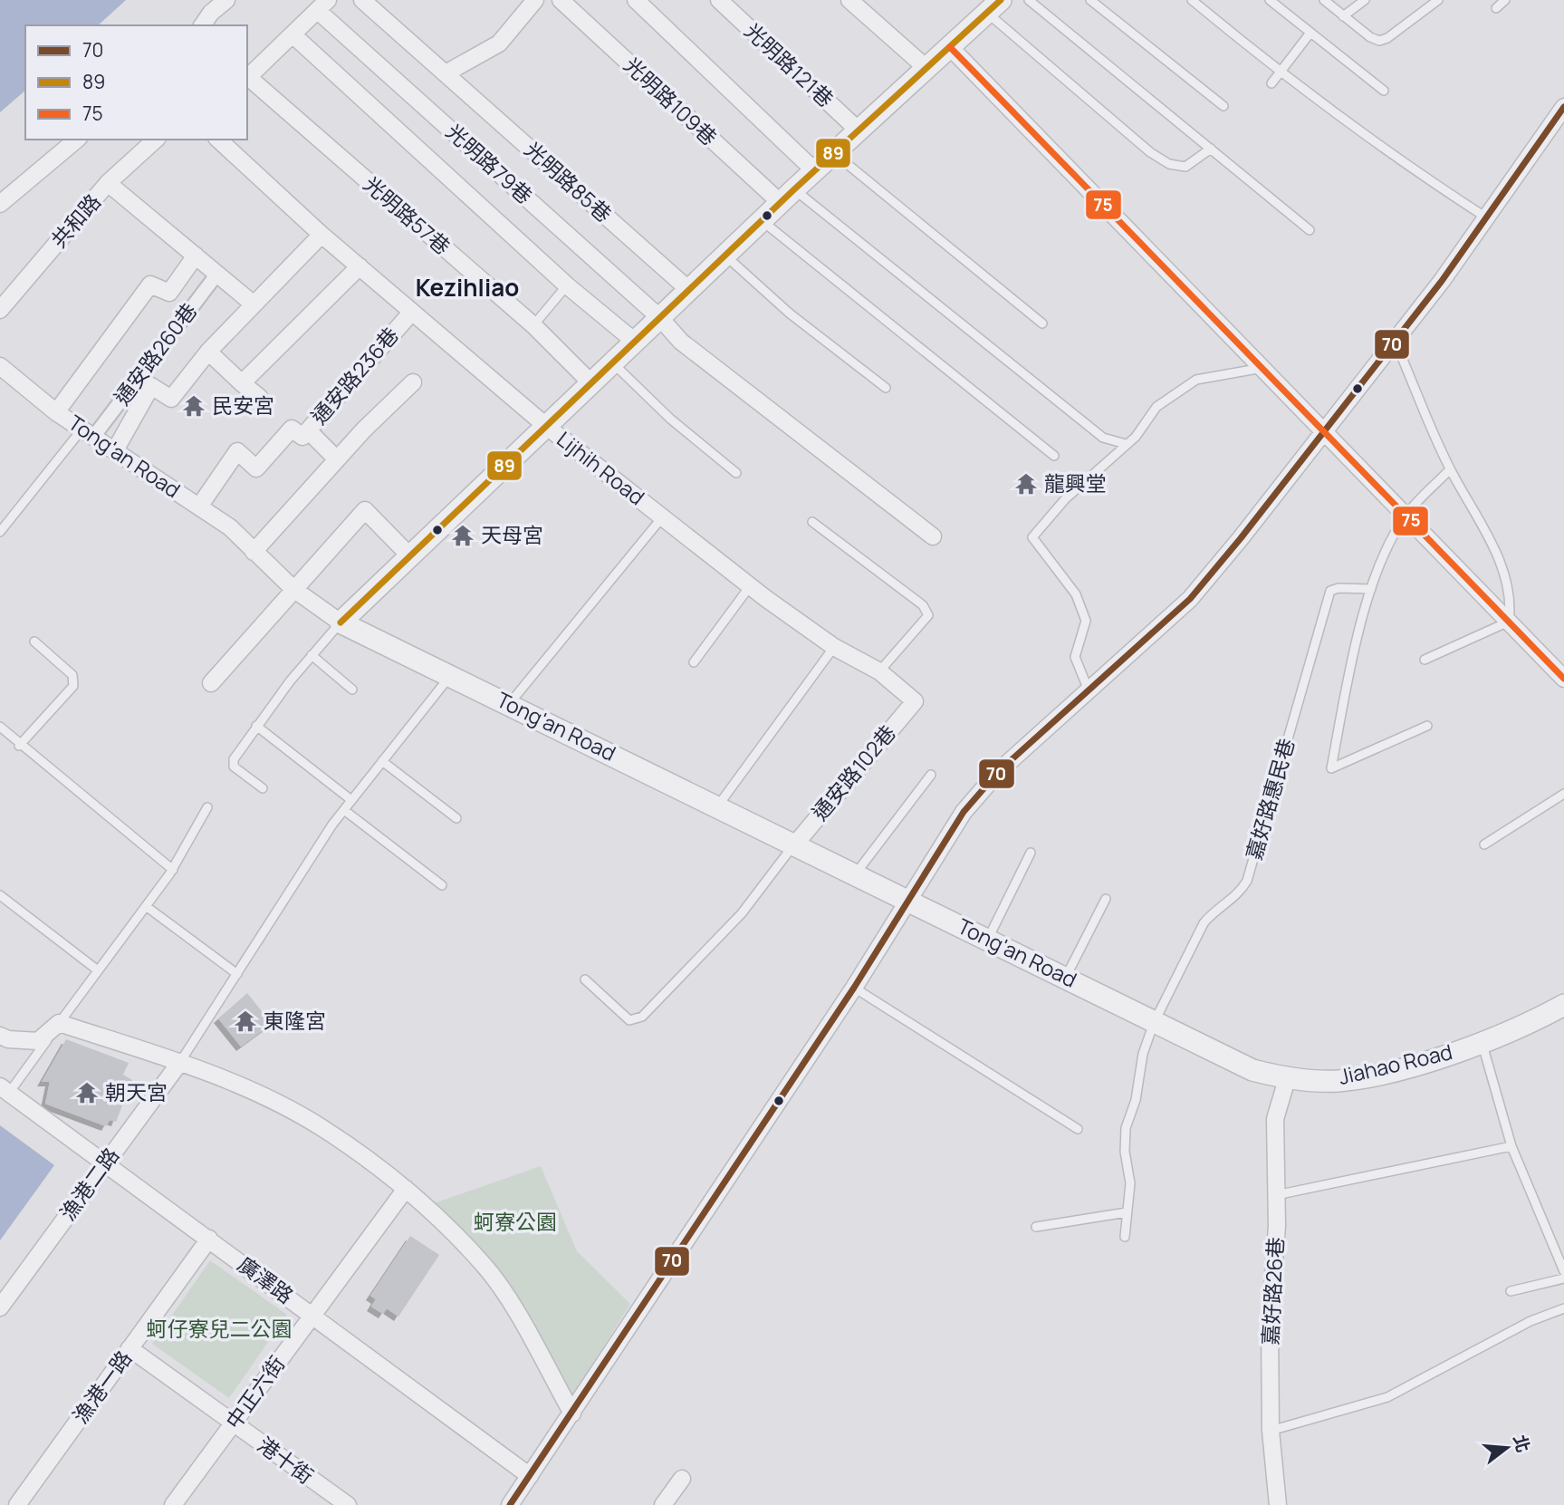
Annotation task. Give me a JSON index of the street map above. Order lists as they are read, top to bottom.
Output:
{
  "streets": {
    "street": [
      "光明路121巷",
      "光明路109巷",
      "光明路79巷",
      "光明路85巷",
      "光明路57巷",
      "共和路",
      "通安路260巷",
      "通安路236巷",
      "Tong'an Road",
      "Lijhih Road",
      "通安路102巷",
      "Jiahao Road",
      "漁港二路",
      "廣澤路",
      "嘉好路26巷",
      "漁港一路",
      "中正六街",
      "港十街"
    ],
    "lane": ["嘉好路惠民巷"]
  },
  "crossings": [
    ["通安路260巷", "Tong'an Road"],
    ["通安路236巷", "Tong'an Road"],
    ["通安路236巷", "Lijhih Road"],
    ["Tong'an Road", "通安路102巷"],
    ["Tong'an Road", "嘉好路惠民巷"],
    ["Tong'an Road", "Jiahao Road"],
    ["Lijhih Road", "通安路102巷"],
    ["嘉好路惠民巷", "Jiahao Road"],
    ["Jiahao Road", "嘉好路26巷"],
    ["漁港二路", "廣澤路"],
    ["廣澤路", "漁港一路"],
    ["廣澤路", "中正六街"],
    ["漁港一路", "港十街"],
    ["中正六街", "港十街"]
  ],
  "districts": ["Kezihliao"],
  "parks": ["蚵寮公園", "蚵仔寮兒二公園"],
  "places": {
    "temple": [
      "民安宮",
      "龍興堂",
      "天母宮",
      "東隆宮",
      "朝天宮"
    ]
  },
  "lines": ["transit line 89", "transit line 75", "transit line 70"],
  "legend": ["70", "89", "75"],
  "north": "right"
}
